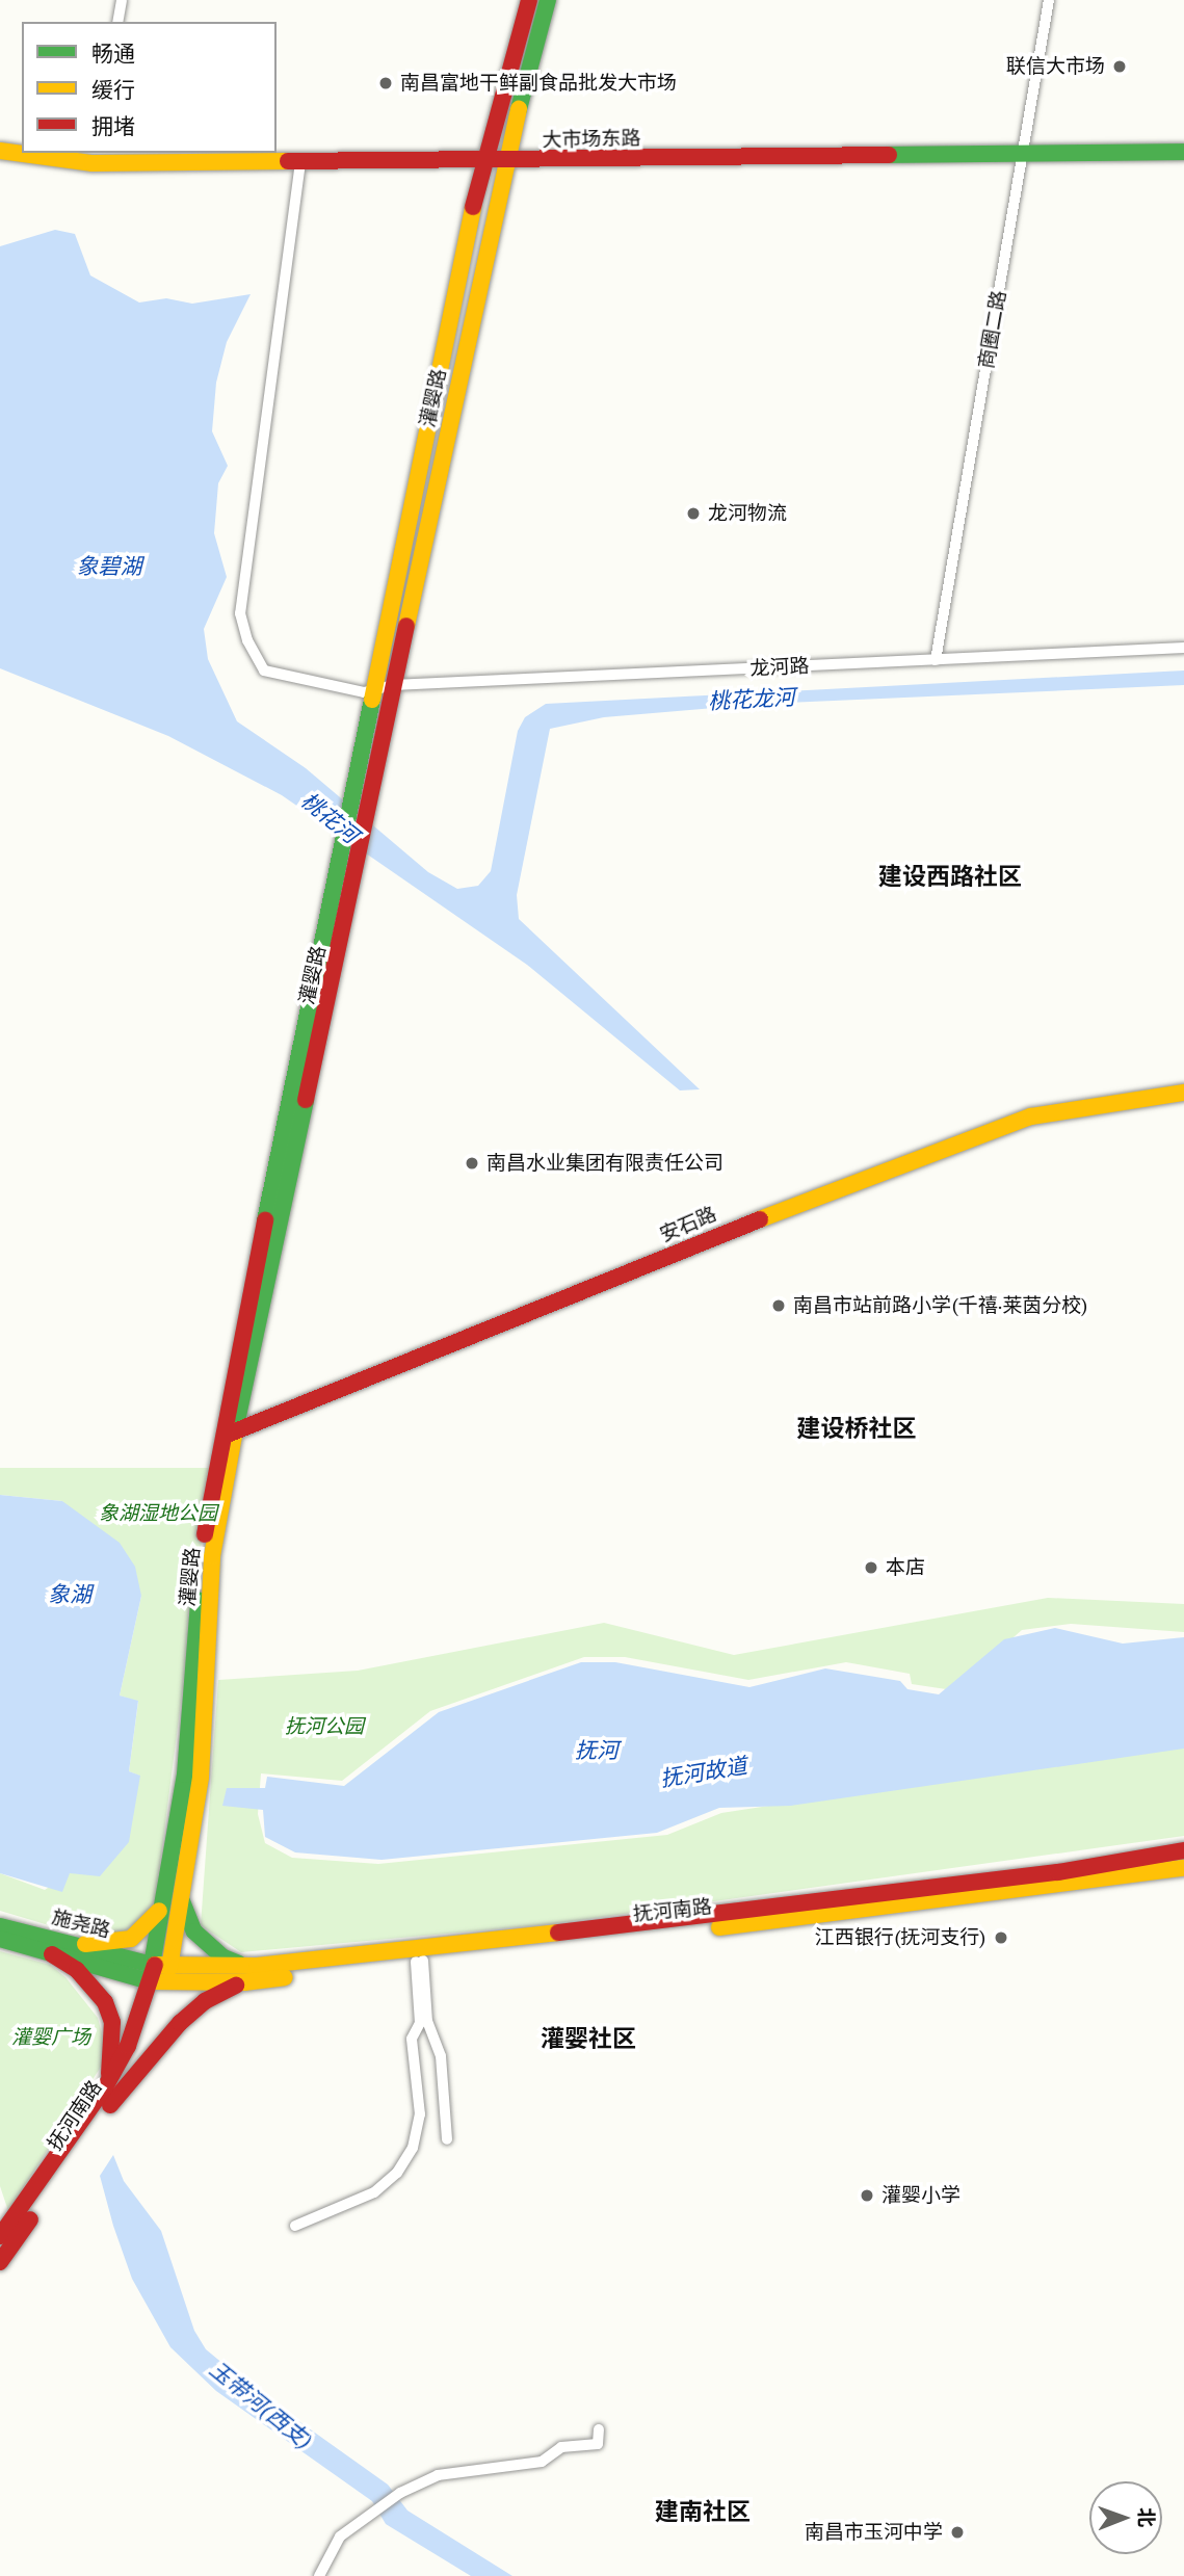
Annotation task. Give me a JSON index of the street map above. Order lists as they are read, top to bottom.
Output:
{
  "streets": {
    "main road": [
      "大市场东路",
      "灌婴路",
      "安石路",
      "抚河南路",
      "施尧路"
    ],
    "street": ["商圈二路", "龙河路"]
  },
  "crossings": [
    ["大市场东路", "商圈二路"],
    ["大市场东路", "灌婴路"],
    ["大市场东路", "龙河路"],
    ["商圈二路", "龙河路"],
    ["灌婴路", "龙河路"],
    ["灌婴路", "安石路"],
    ["灌婴路", "抚河南路"],
    ["灌婴路", "施尧路"],
    ["抚河南路", "施尧路"]
  ],
  "districts": [
    "建设西路社区",
    "建设桥社区",
    "灌婴社区",
    "建南社区"
  ],
  "water": [
    "象碧湖",
    "桃花龙河",
    "桃花河",
    "象湖",
    "抚河",
    "抚河故道",
    "玉带河(西支)"
  ],
  "parks": ["象湖湿地公园", "抚河公园", "灌婴广场"],
  "places": [
    "联信大市场",
    "南昌富地干鲜副食品批发大市场",
    "龙河物流",
    "南昌水业集团有限责任公司",
    "南昌市站前路小学(千禧·莱茵分校)",
    "本店",
    "江西银行(抚河支行)",
    "灌婴小学",
    "南昌市玉河中学"
  ],
  "legend": ["畅通", "缓行", "拥堵"],
  "north": "right"
}
